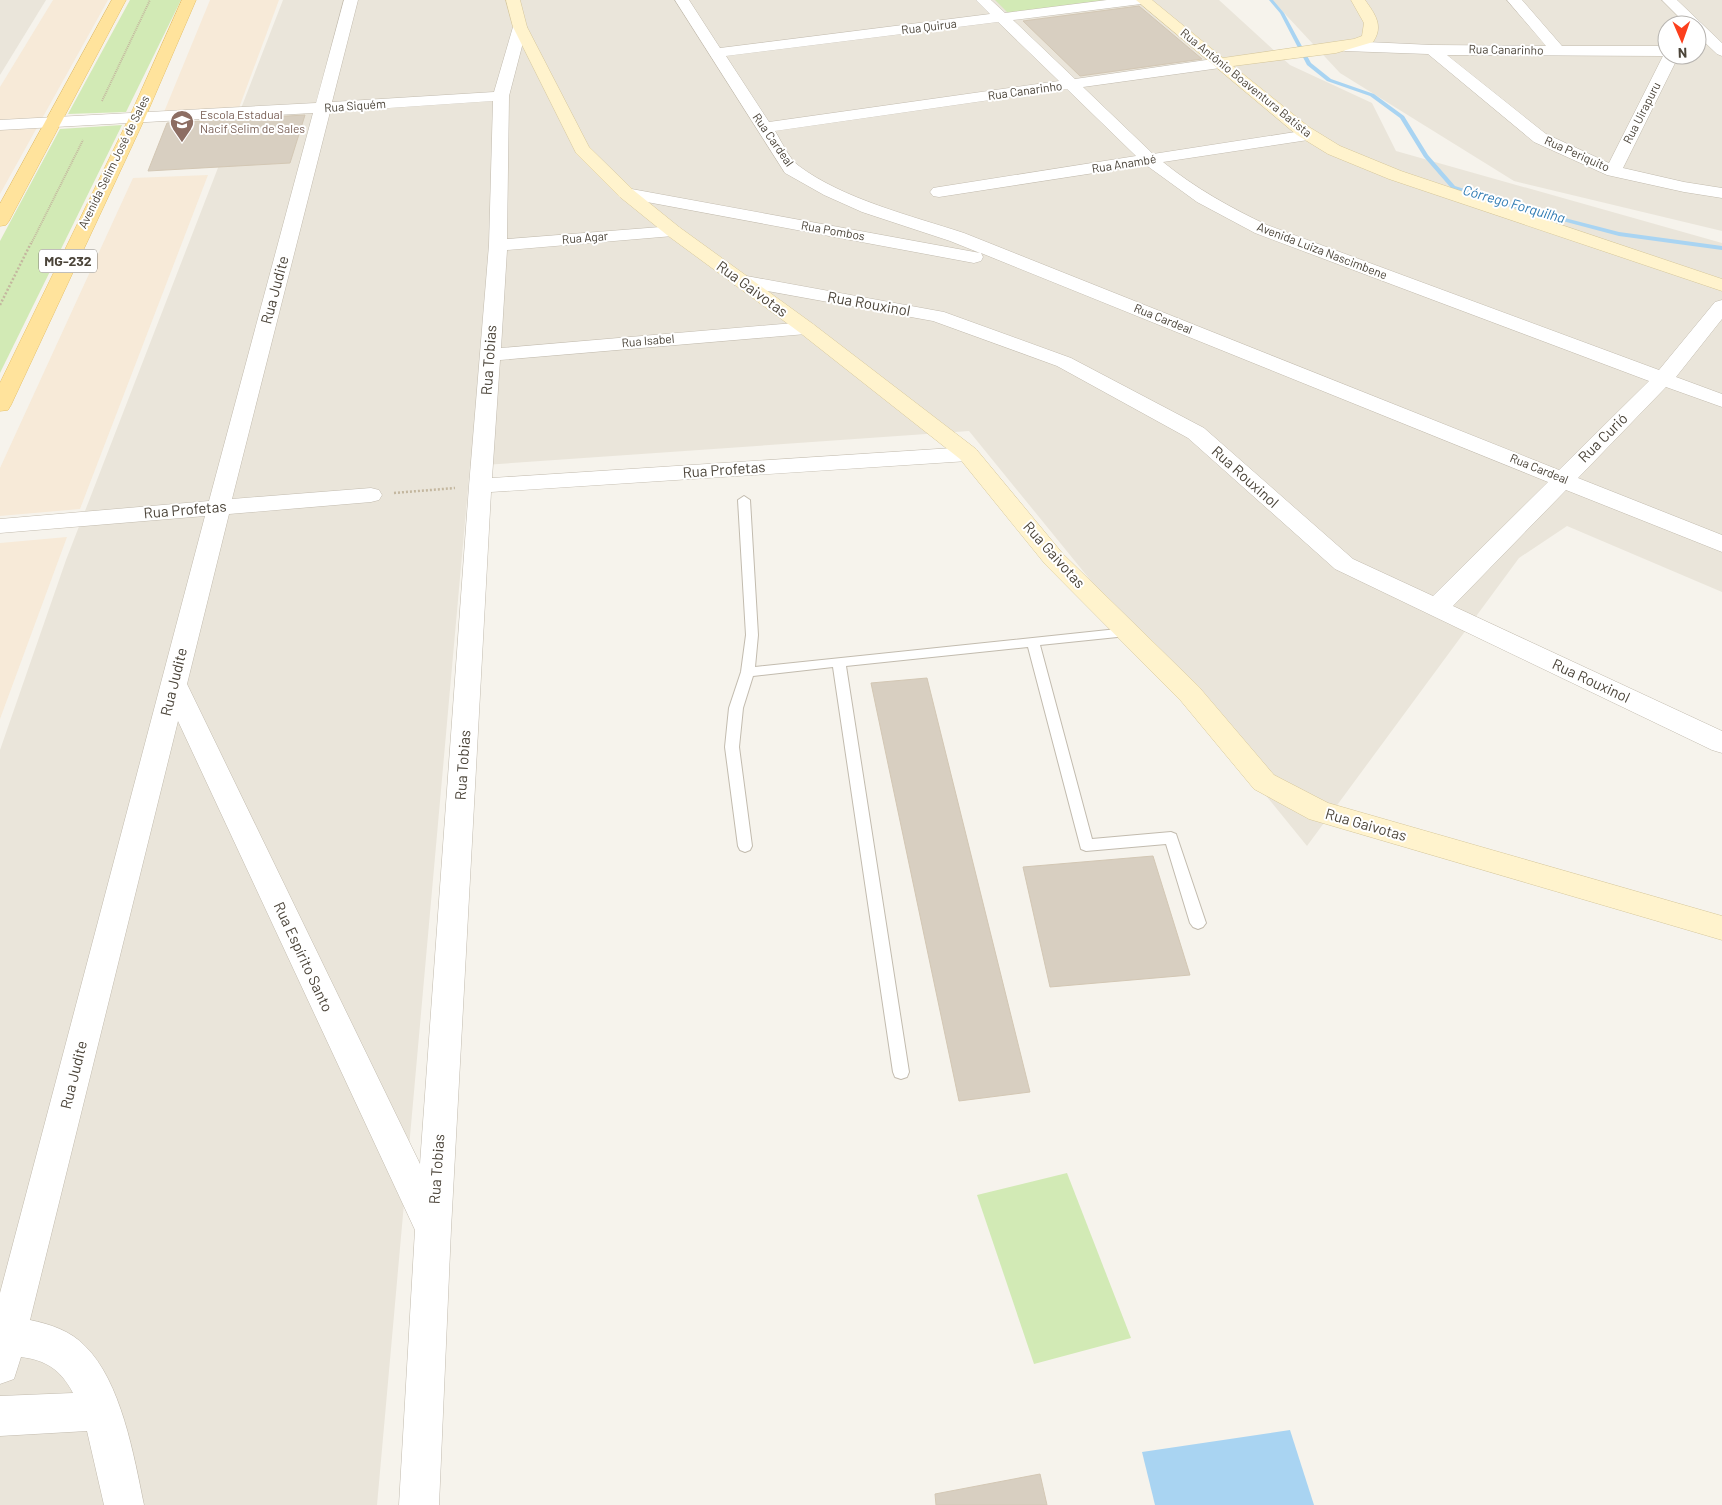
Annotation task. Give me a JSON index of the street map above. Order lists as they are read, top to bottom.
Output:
{
  "streets": {
    "main road": ["Avenida Selim José de Sales", "MG-232"],
    "street": [
      "Rua Quirua",
      "Rua Canarinho",
      "Rua Antônio Boaventura Batista",
      "Rua Siquém",
      "Rua Uirapuru",
      "Rua Cardeal",
      "Rua Periquito",
      "Rua Anambé",
      "Rua Pombos",
      "Rua Agar",
      "Avenida Luiza Nascimbene",
      "Rua Gaivotas",
      "Rua Judite",
      "Rua Rouxinol",
      "Rua Isabel",
      "Rua Tobias",
      "Rua Curió",
      "Rua Profetas",
      "Rua Espírito Santo"
    ]
  },
  "crossings": [
    ["Rua Quirua", "Rua Antônio Boaventura Batista"],
    ["Rua Quirua", "Rua Cardeal"],
    ["Rua Quirua", "Avenida Luiza Nascimbene"],
    ["Rua Canarinho", "Rua Antônio Boaventura Batista"],
    ["Rua Canarinho", "Rua Cardeal"],
    ["Rua Canarinho", "Rua Periquito"],
    ["Rua Canarinho", "Avenida Luiza Nascimbene"],
    ["Rua Antônio Boaventura Batista", "Rua Anambé"],
    ["Rua Siquém", "Avenida Selim José de Sales"],
    ["Rua Siquém", "Rua Judite"],
    ["Rua Siquém", "Rua Tobias"],
    ["Rua Uirapuru", "Rua Periquito"],
    ["Rua Cardeal", "Rua Pombos"],
    ["Rua Cardeal", "Rua Curió"],
    ["Rua Anambé", "Avenida Luiza Nascimbene"],
    ["Rua Pombos", "Rua Gaivotas"],
    ["Rua Agar", "Rua Gaivotas"],
    ["Rua Agar", "Rua Tobias"],
    ["Avenida Luiza Nascimbene", "Rua Curió"],
    ["Rua Gaivotas", "Rua Rouxinol"],
    ["Rua Gaivotas", "Rua Isabel"],
    ["Rua Gaivotas", "Rua Tobias"],
    ["Rua Gaivotas", "Rua Profetas"],
    ["Rua Judite", "Rua Profetas"],
    ["Rua Judite", "Rua Espírito Santo"],
    ["Rua Rouxinol", "Rua Curió"],
    ["Rua Isabel", "Rua Tobias"],
    ["Rua Tobias", "Rua Profetas"],
    ["Rua Tobias", "Rua Espírito Santo"]
  ],
  "water": ["Córrego Forquilha"],
  "places": {
    "school or university": ["Escola Estadual Nacif Selim de Sales"]
  },
  "north": "bottom"
}
